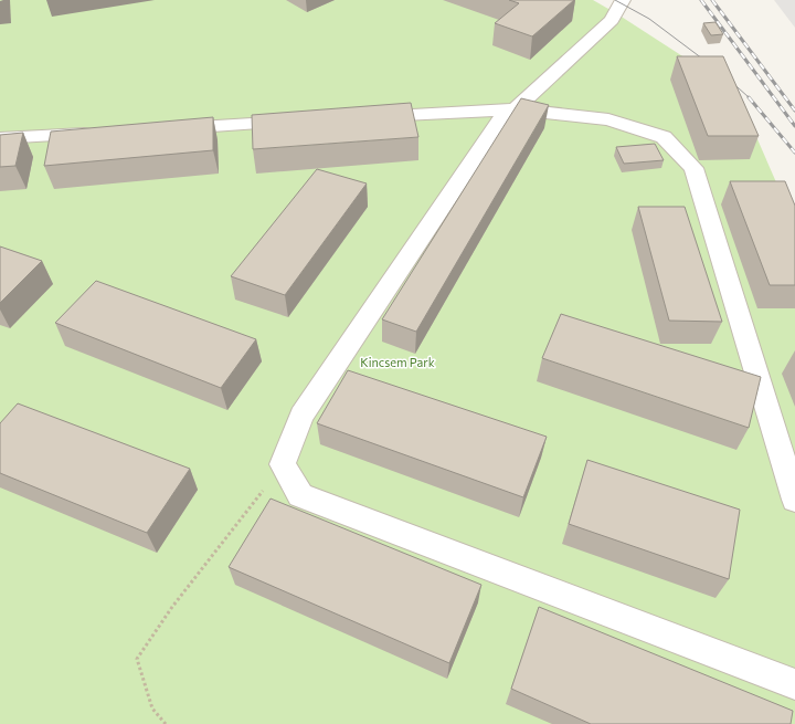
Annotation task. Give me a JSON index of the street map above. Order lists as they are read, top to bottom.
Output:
{
  "parks": ["Kincsem Park"]
}
